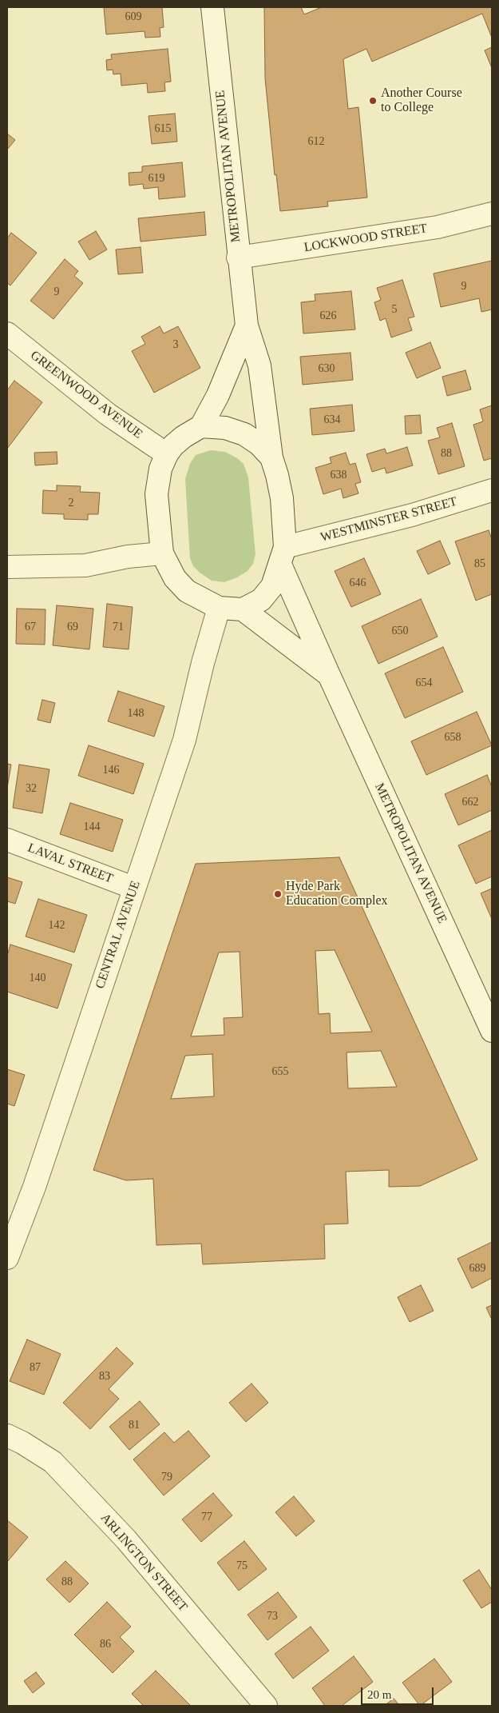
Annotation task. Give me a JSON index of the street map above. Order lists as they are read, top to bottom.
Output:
{
  "streets": {
    "street": [
      "METROPOLITAN AVENUE",
      "LOCKWOOD STREET",
      "GREENWOOD AVENUE",
      "WESTMINSTER STREET",
      "LAVAL STREET",
      "CENTRAL AVENUE",
      "ARLINGTON STREET"
    ]
  },
  "crossings": [
    ["METROPOLITAN AVENUE", "LOCKWOOD STREET"],
    ["METROPOLITAN AVENUE", "WESTMINSTER STREET"],
    ["LAVAL STREET", "CENTRAL AVENUE"]
  ],
  "places": ["Another Course to College", "Hyde Park Education Complex"],
  "house_numbers": [
    "609",
    "615",
    "612",
    "619",
    "9",
    "9",
    "5",
    "626",
    "3",
    "630",
    "634",
    "88",
    "638",
    "2",
    "85",
    "646",
    "67",
    "69",
    "71",
    "650",
    "654",
    "148",
    "658",
    "146",
    "32",
    "662",
    "144",
    "142",
    "140",
    "655",
    "689",
    "87",
    "83",
    "81",
    "79",
    "77",
    "75",
    "88",
    "73",
    "86"
  ],
  "scale_bar": "20 m"
}
